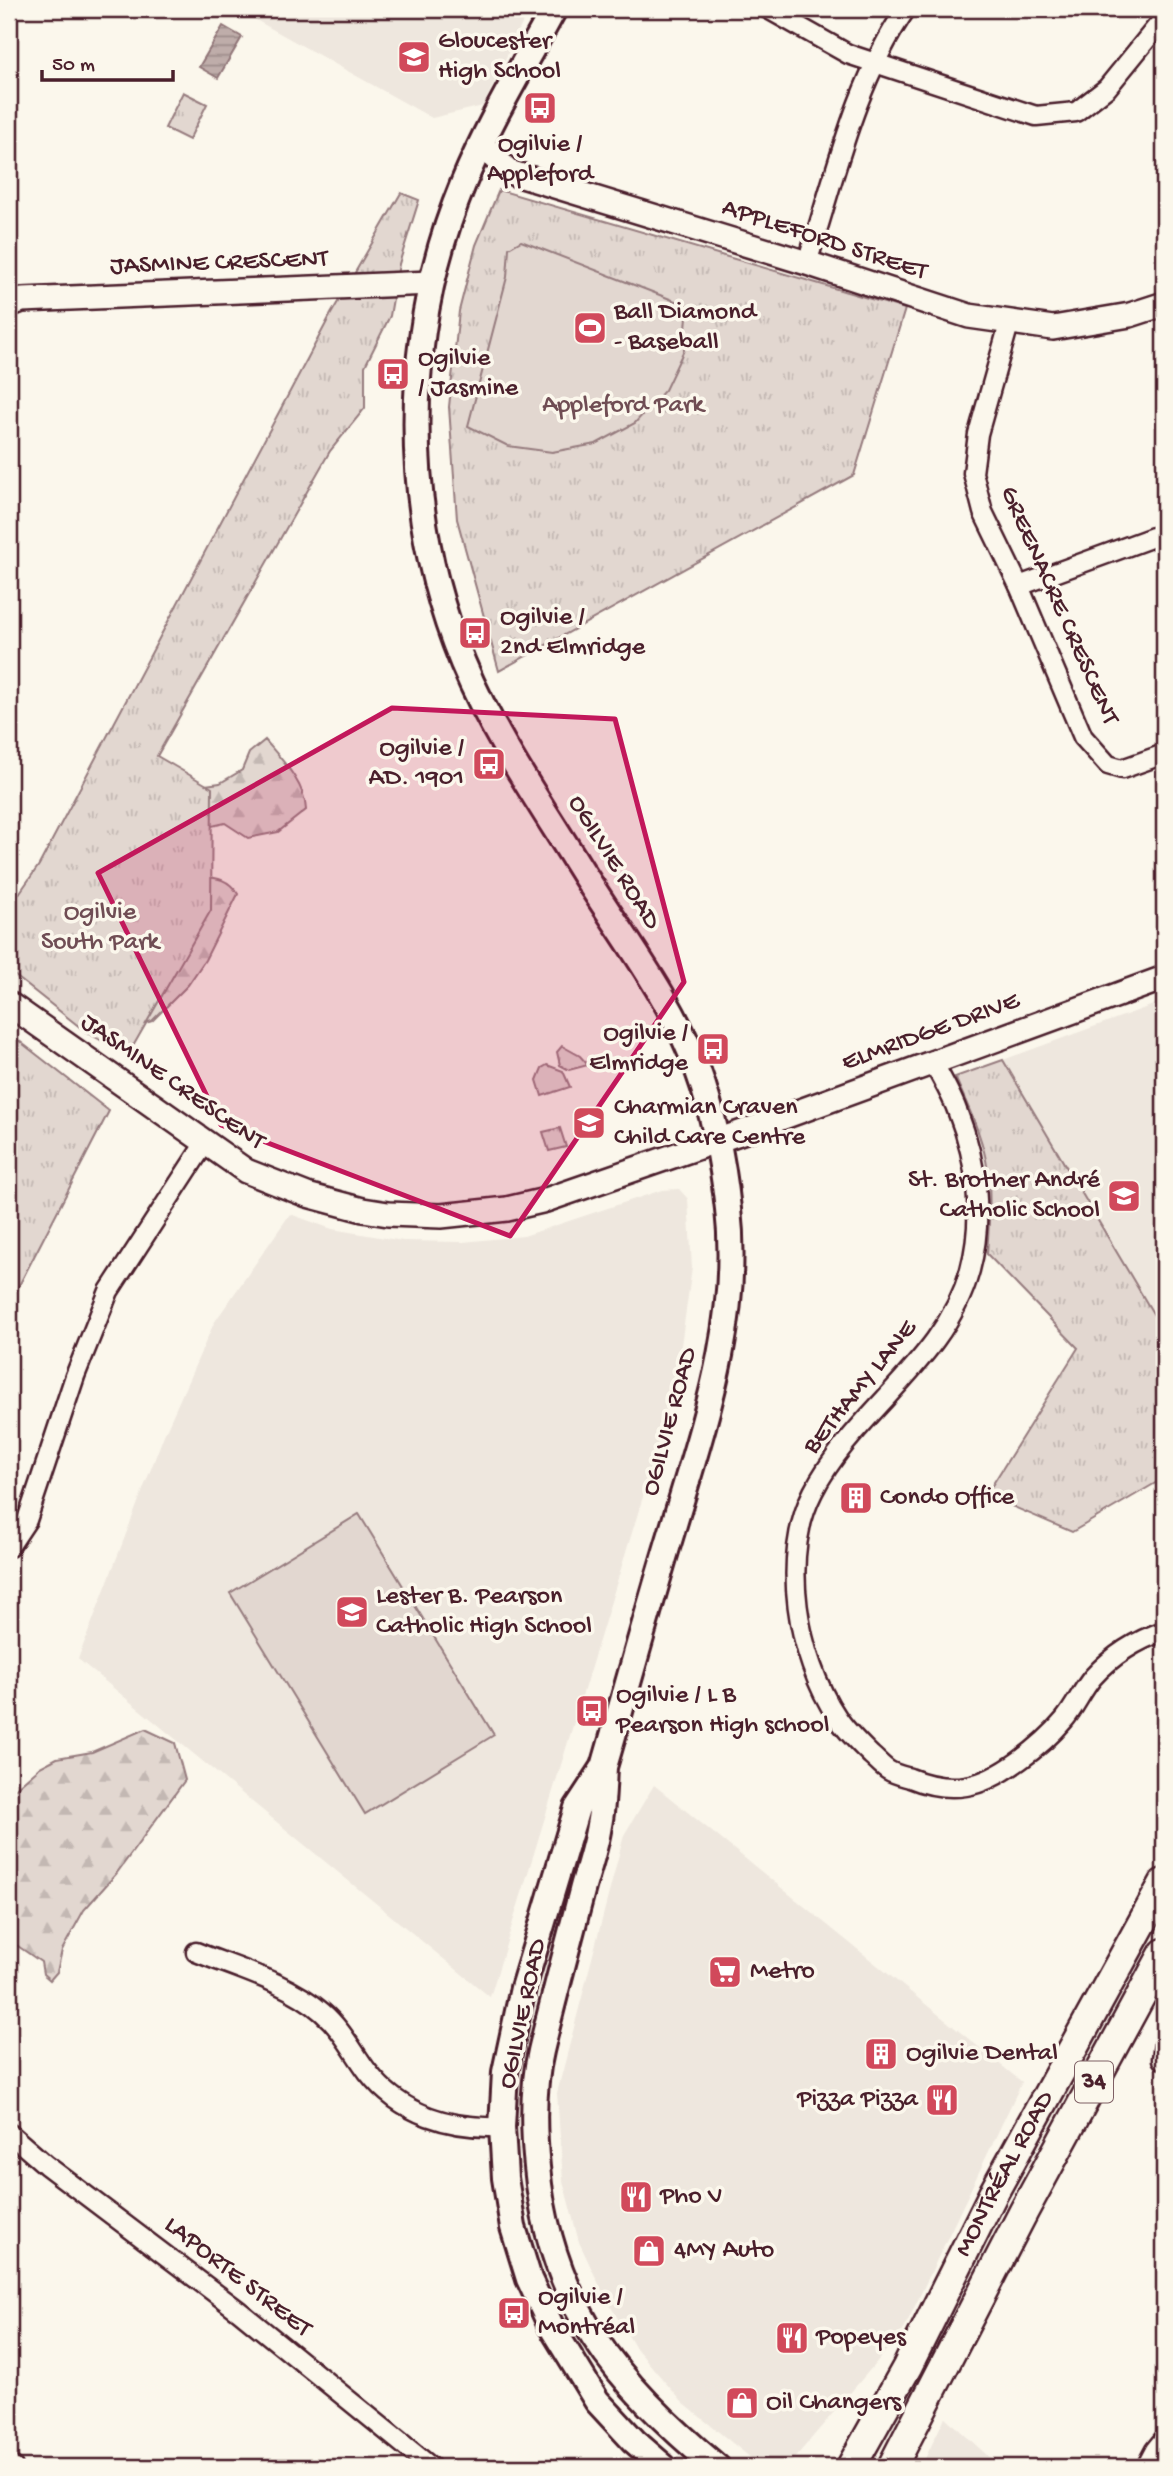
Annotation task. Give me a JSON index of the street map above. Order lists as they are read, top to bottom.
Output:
{
  "streets": {
    "main road": ["OGILVIE ROAD", "34", "MONTRÉAL ROAD"],
    "street": [
      "APPLEFORD STREET",
      "JASMINE CRESCENT",
      "GREENACRE CRESCENT",
      "ELMRIDGE DRIVE",
      "BETHAMY LANE",
      "LAPORTE STREET"
    ]
  },
  "crossings": [
    ["APPLEFORD STREET", "GREENACRE CRESCENT"],
    ["APPLEFORD STREET", "OGILVIE ROAD"],
    ["JASMINE CRESCENT", "OGILVIE ROAD"],
    ["JASMINE CRESCENT", "ELMRIDGE DRIVE"],
    ["OGILVIE ROAD", "ELMRIDGE DRIVE"],
    ["ELMRIDGE DRIVE", "BETHAMY LANE"]
  ],
  "parks": ["Appleford Park", "Ogilvie South Park"],
  "places": {
    "school or university": [
      "Gloucester High School",
      "Charmian Craven Child Care Centre",
      "St. Brother André Catholic School",
      "Lester B. Pearson Catholic High School"
    ],
    "bus stop": [
      "Ogilvie / Appleford",
      "Ogilvie / Jasmine",
      "Ogilvie / 2nd Elmridge",
      "Ogilvie / AD. 1901",
      "Ogilvie / Elmridge",
      "Ogilvie / L B Pearson High school",
      "Ogilvie / Montréal"
    ],
    "sports": ["Ball Diamond - Baseball"],
    "building": ["Condo Office", "Ogilvie Dental"],
    "supermarket": ["Metro"],
    "restaurant": ["Pizza Pizza", "Pho V", "Popeyes"],
    "shop": ["4MY Auto", "Oil Changers"]
  },
  "scale_bar": "50 m"
}
